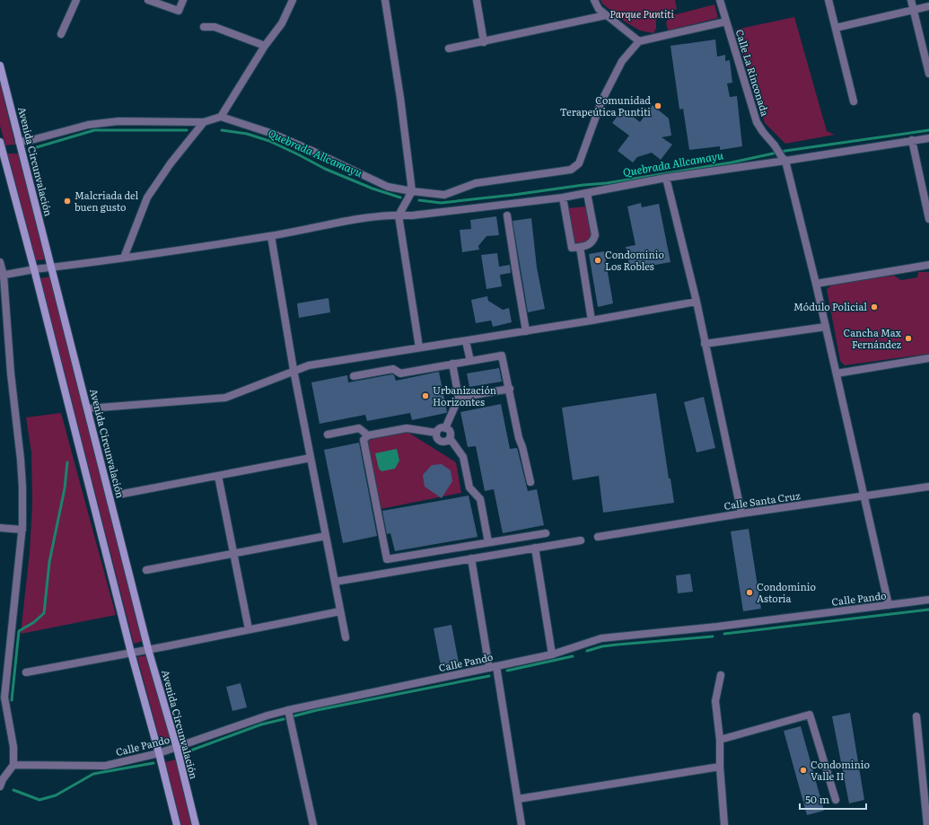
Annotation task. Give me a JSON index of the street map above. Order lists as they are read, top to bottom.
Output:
{
  "streets": {
    "main road": ["Avenida Circunvalación"],
    "street": ["Calle La Rinconada", "Calle Santa Cruz", "Calle Pando"]
  },
  "crossings": [
    ["Calle La Rinconada", "Calle Santa Cruz"],
    ["Calle La Rinconada", "Calle Pando"],
    ["Avenida Circunvalación", "Calle Pando"]
  ],
  "water": ["Quebrada Allcamayu"],
  "parks": ["Parque Puntiti"],
  "places": [
    "Comunidad Terapeútica Puntiti",
    "Malcriada del buen gusto",
    "Condominio Los Robles",
    "Módulo Policial",
    "Cancha Max Fernández",
    "Urbanización Horizontes",
    "Condominio Astoria",
    "Condominio Valle II"
  ],
  "scale_bar": "50 m"
}
